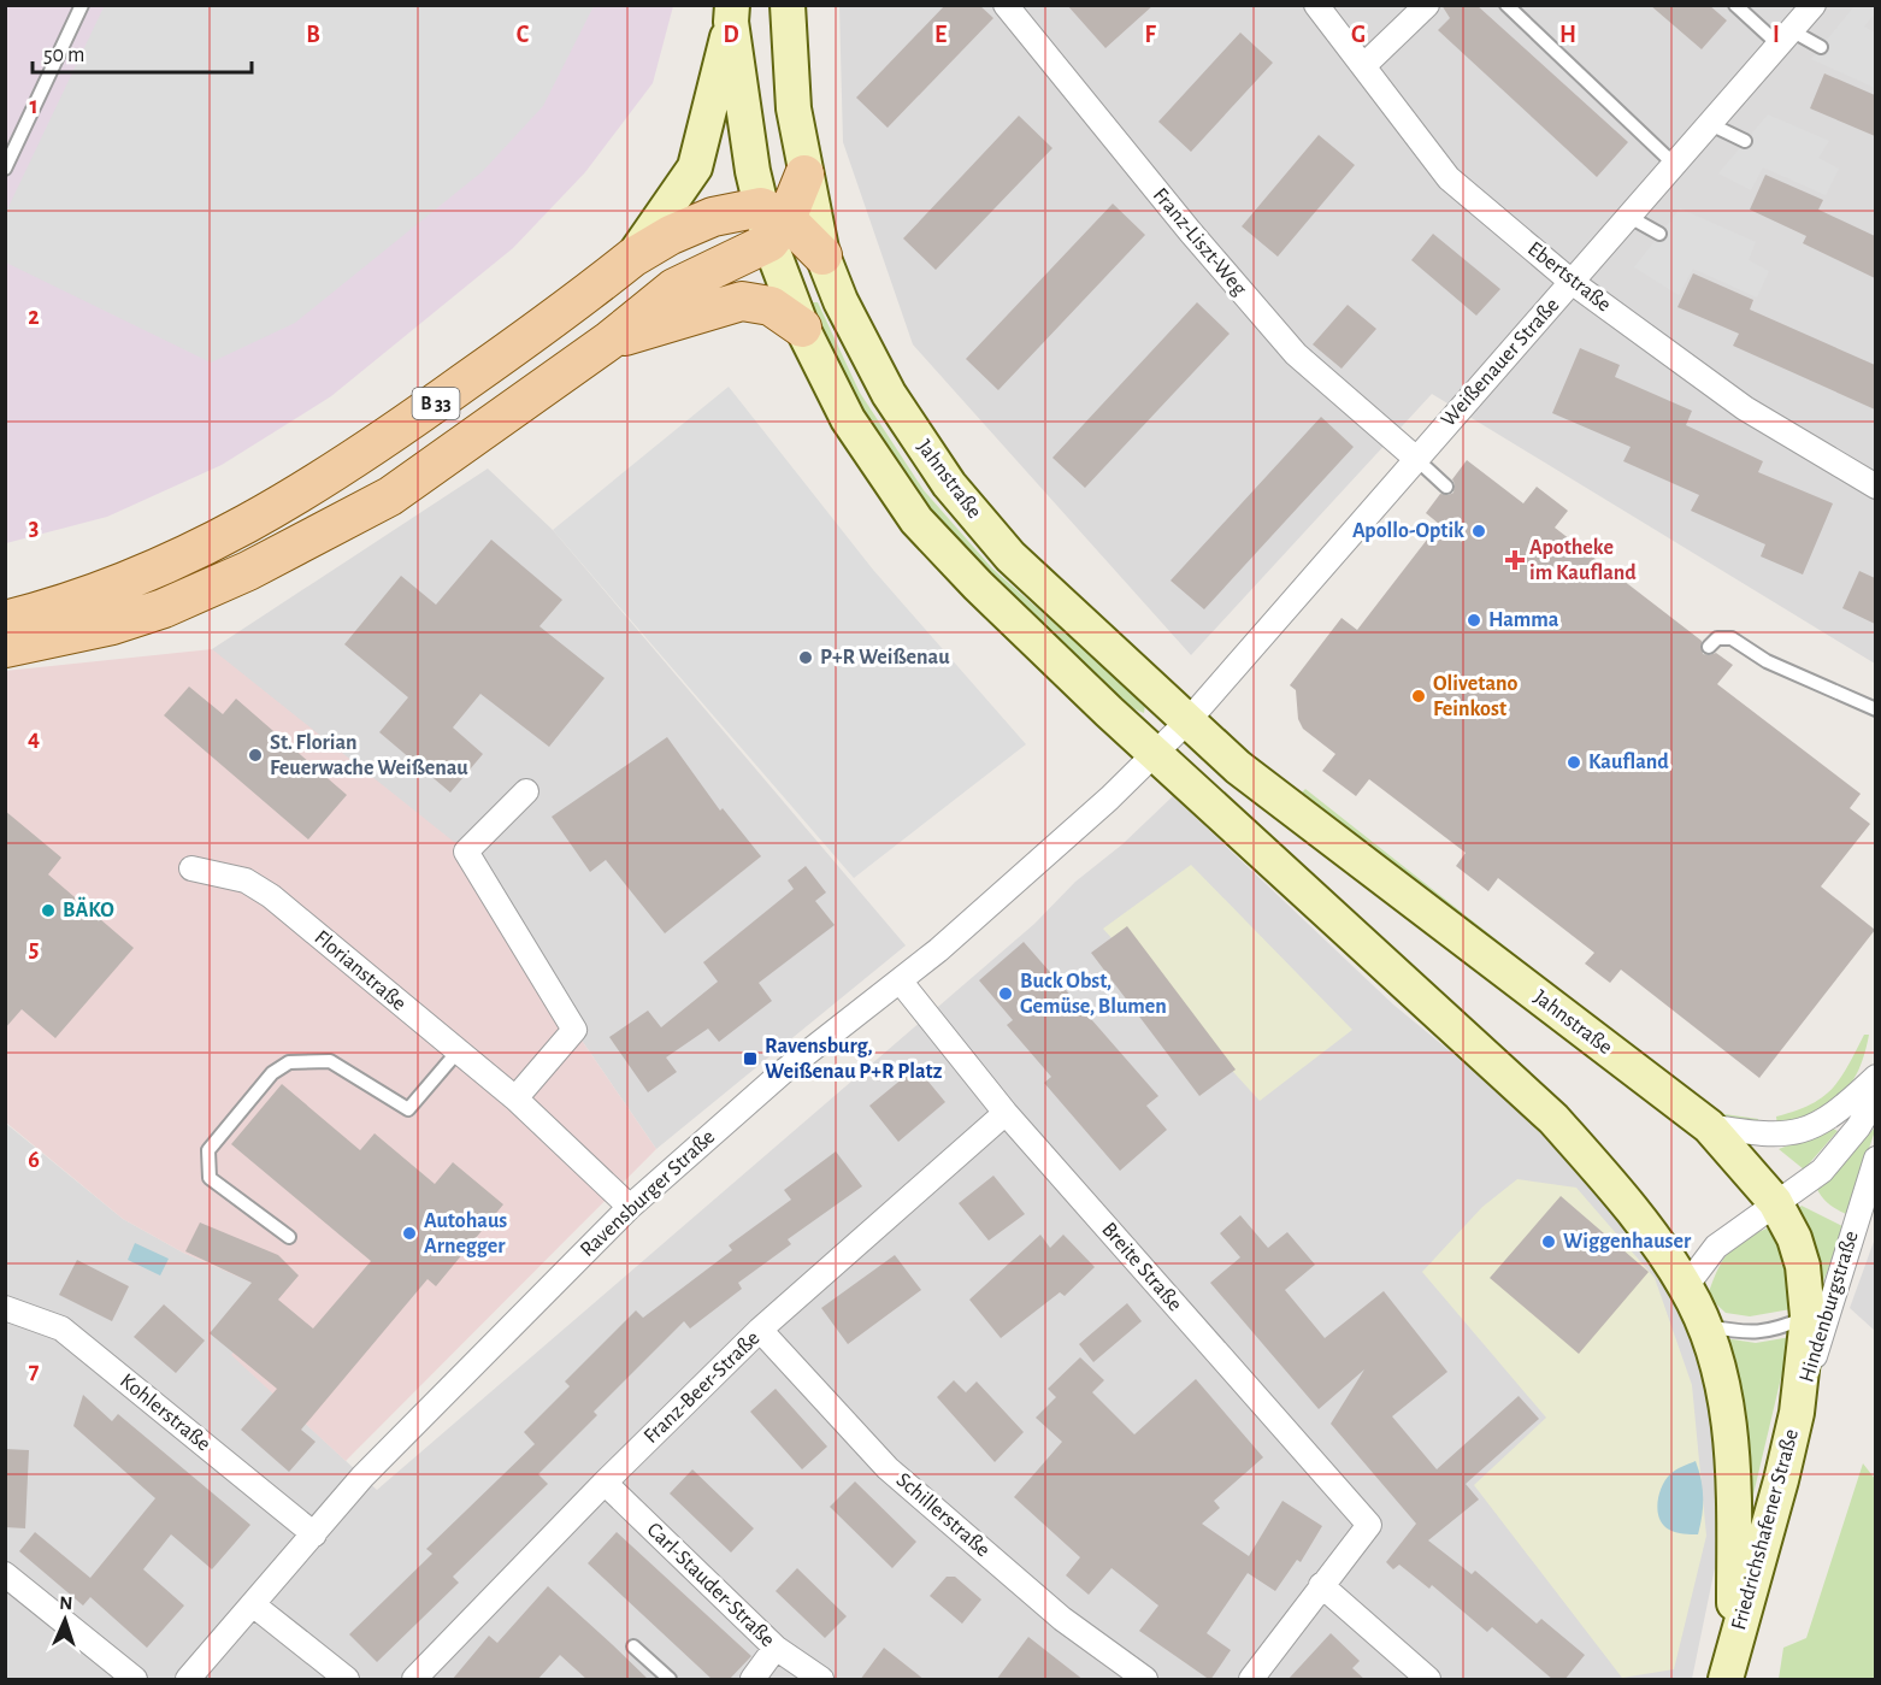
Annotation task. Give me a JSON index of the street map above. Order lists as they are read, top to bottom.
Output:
{
  "streets": {
    "main road": ["B 33", "Jahnstraße", "Friedrichshafener Straße"],
    "street": [
      "Franz-Liszt-Weg",
      "Ebertstraße",
      "Weißenauer Straße",
      "Florianstraße",
      "Ravensburger Straße",
      "Breite Straße",
      "Hindenburgstraße",
      "Franz-Beer-Straße",
      "Kohlerstraße",
      "Schillerstraße",
      "Carl-Stauder-Straße"
    ]
  },
  "crossings": [
    ["Franz-Liszt-Weg", "Weißenauer Straße"],
    ["Ebertstraße", "Weißenauer Straße"],
    ["Weißenauer Straße", "Jahnstraße"],
    ["Jahnstraße", "Hindenburgstraße"],
    ["Jahnstraße", "Friedrichshafener Straße"],
    ["Florianstraße", "Ravensburger Straße"],
    ["Ravensburger Straße", "Breite Straße"],
    ["Ravensburger Straße", "Kohlerstraße"],
    ["Breite Straße", "Franz-Beer-Straße"],
    ["Franz-Beer-Straße", "Schillerstraße"],
    ["Franz-Beer-Straße", "Carl-Stauder-Straße"]
  ],
  "places": {
    "other": [
      "Apollo-Optik",
      "Hamma",
      "P+R Weißenau",
      "Olivetano Feinkost",
      "St. Florian Feuerwache Weißenau",
      "Kaufland",
      "BÄKO",
      "Buck Obst, Gemüse, Blumen",
      "Autohaus Arnegger",
      "Wiggenhauser"
    ],
    "health": ["Apotheke im Kaufland"],
    "transit": ["Ravensburg, Weißenau P+R Platz"]
  },
  "scale_bar": "50 m",
  "north": "top",
  "grid": {
    "columns": [
      "B",
      "C",
      "D",
      "E",
      "F",
      "G",
      "H",
      "I"
    ],
    "rows": [
      "1",
      "2",
      "3",
      "4",
      "5",
      "6",
      "7"
    ]
  }
}
